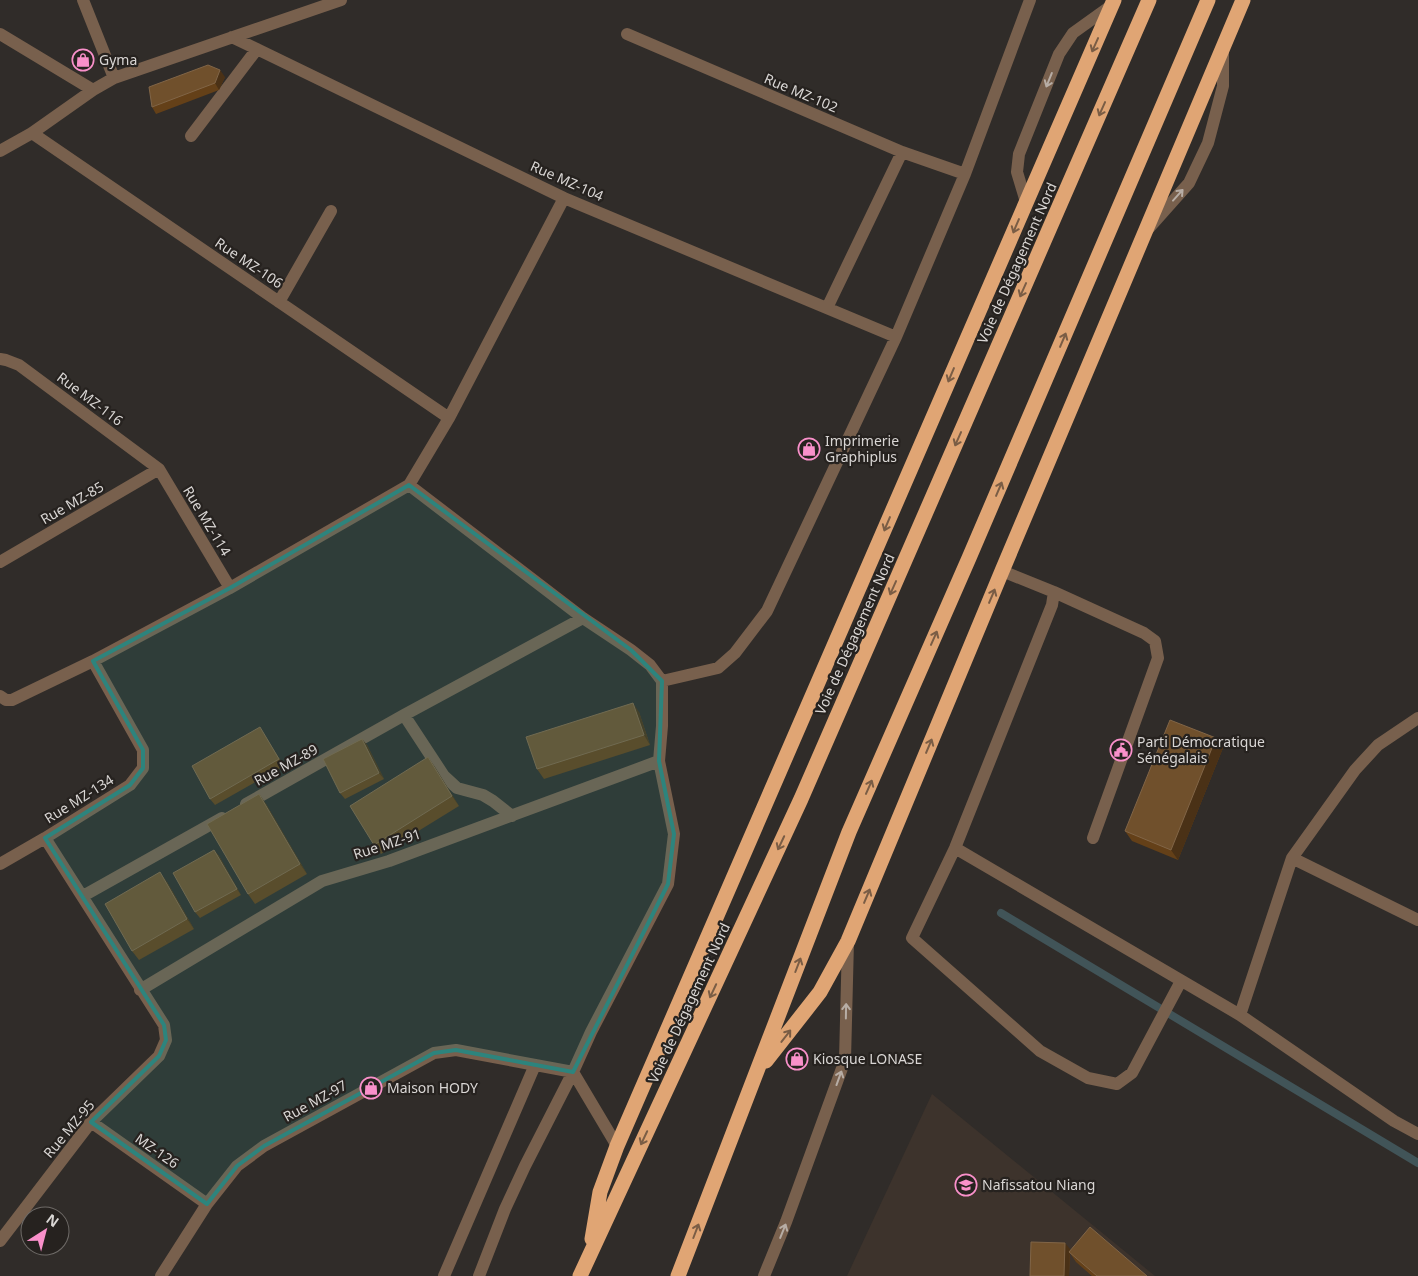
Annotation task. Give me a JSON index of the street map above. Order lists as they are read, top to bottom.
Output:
{
  "streets": {
    "highway": ["Voie de Dégagement Nord"],
    "street": [
      "Rue MZ-102",
      "Rue MZ-104",
      "Rue MZ-106",
      "Rue MZ-116",
      "Rue MZ-85",
      "Rue MZ-114",
      "Rue MZ-89",
      "Rue MZ-134",
      "Rue MZ-91",
      "Rue MZ-97",
      "Rue MZ-95",
      "MZ-126"
    ]
  },
  "crossings": [
    ["Rue MZ-116", "Rue MZ-85"],
    ["Rue MZ-116", "Rue MZ-114"],
    ["Rue MZ-85", "Rue MZ-114"],
    ["Rue MZ-91", "Rue MZ-95"],
    ["Rue MZ-97", "MZ-126"],
    ["Rue MZ-95", "MZ-126"]
  ],
  "places": {
    "shop": [
      "Gyma",
      "Imprimerie Graphiplus",
      "Kiosque LONASE",
      "Maison HODY"
    ],
    "public building": ["Parti Démocratique Sénégalais"],
    "school or university": ["Nafissatou Niang"]
  },
  "north": "top right"
}
